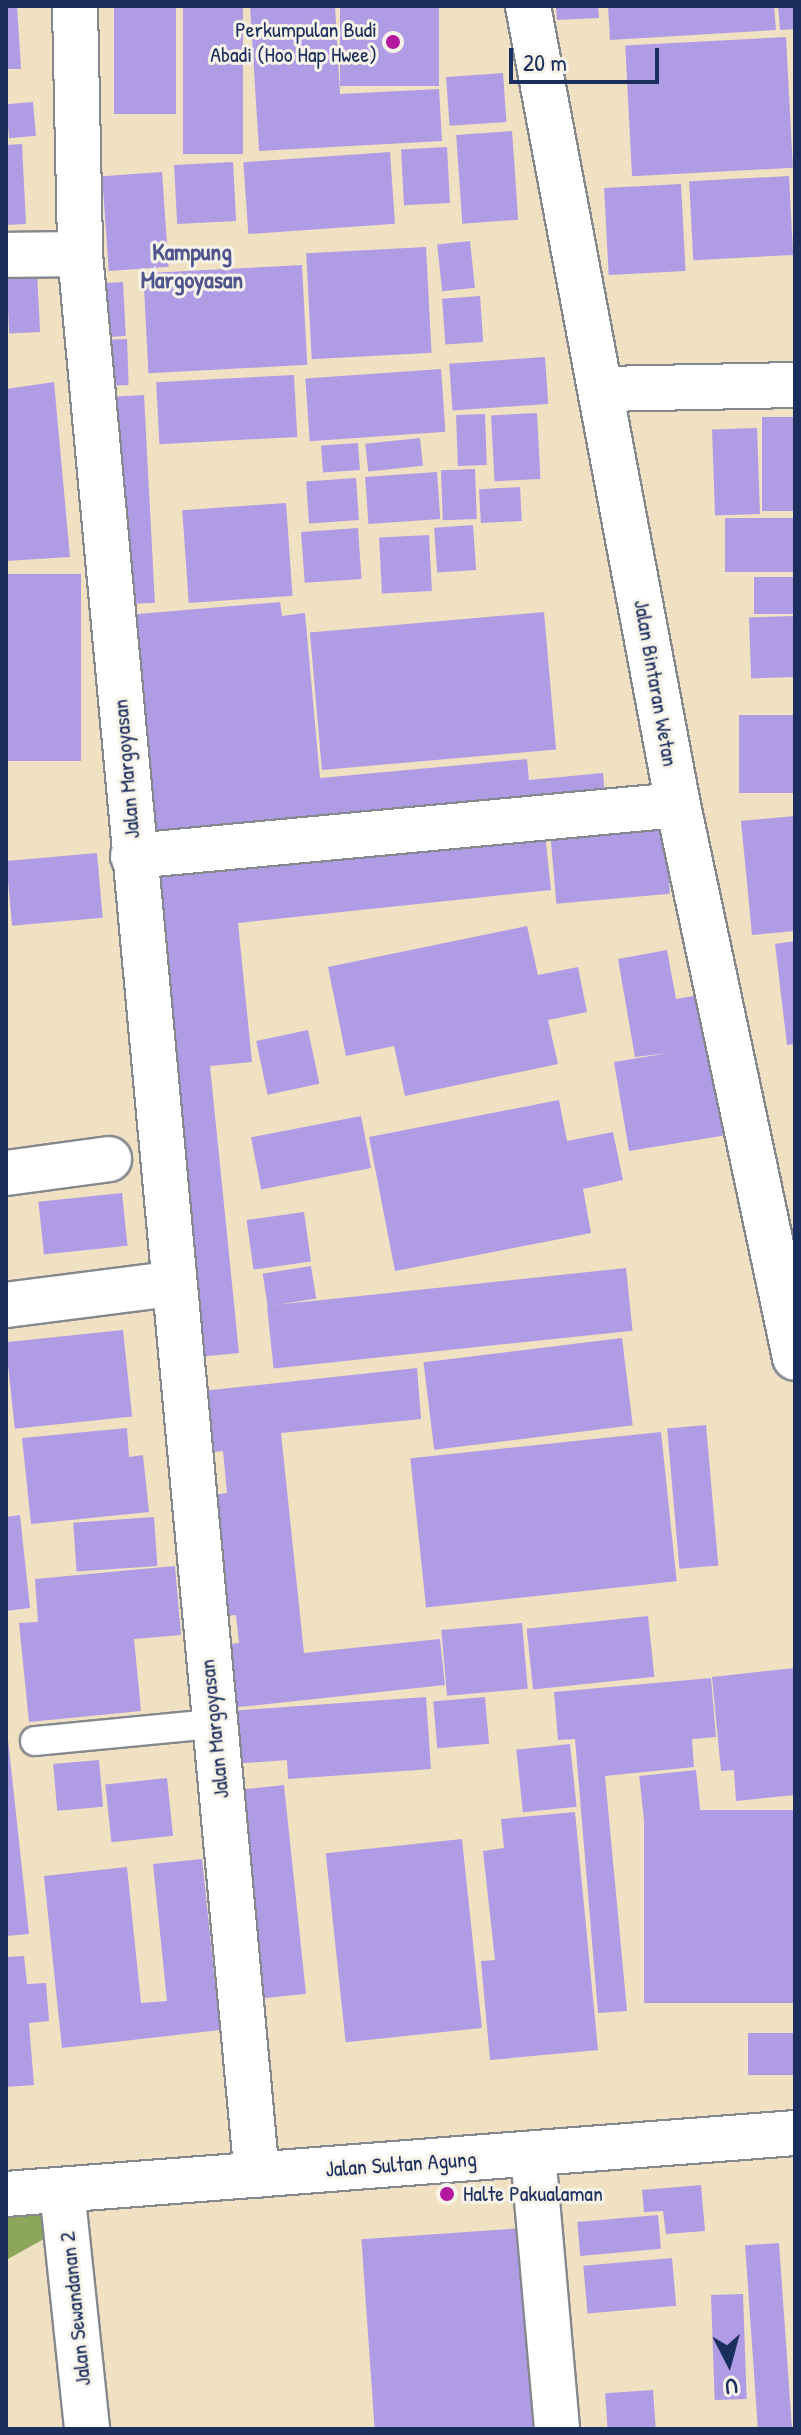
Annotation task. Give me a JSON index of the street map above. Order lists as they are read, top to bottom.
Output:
{
  "streets": {
    "street": [
      "Jalan Bintaran Wetan",
      "Jalan Margoyasan",
      "Jalan Sultan Agung",
      "Jalan Sewandanan 2"
    ]
  },
  "crossings": [
    ["Jalan Margoyasan", "Jalan Sultan Agung"],
    ["Jalan Sultan Agung", "Jalan Sewandanan 2"]
  ],
  "districts": ["Kampung Margoyasan"],
  "places": ["Perkumpulan Budi Abadi (Hoo Hap Hwee)", "Halte Pakualaman"],
  "scale_bar": "20 m",
  "north": "bottom"
}
